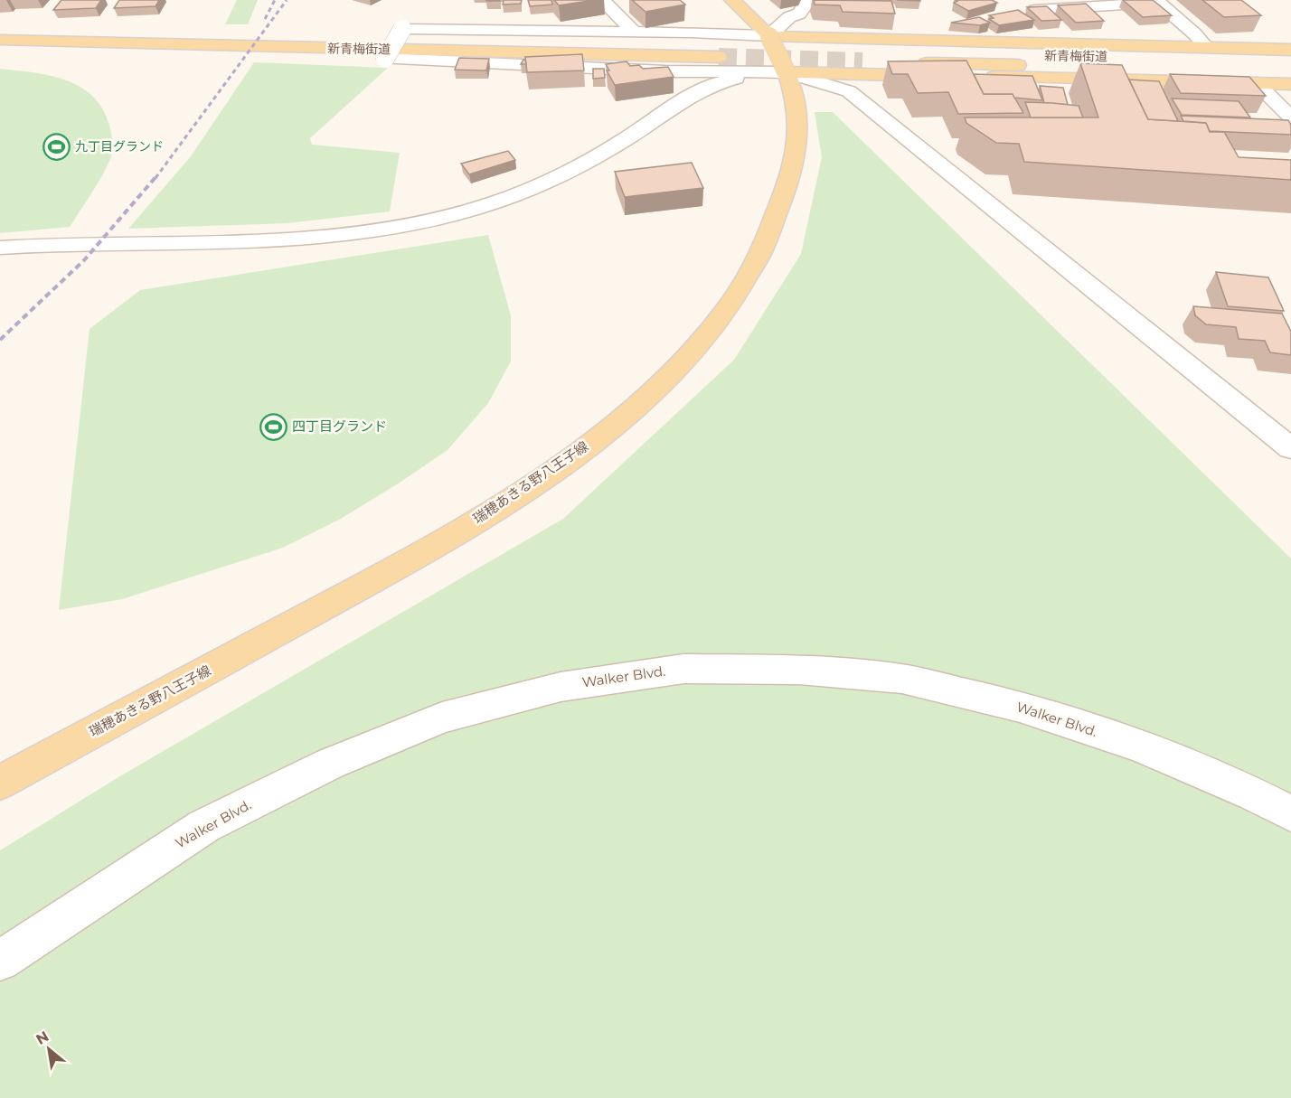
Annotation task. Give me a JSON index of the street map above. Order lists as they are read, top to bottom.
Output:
{
  "streets": {
    "main road": ["新青梅街道", "瑞穂あきる野八王子線"],
    "street": ["Walker Blvd."]
  },
  "places": {
    "sports": ["九丁目グランド", "四丁目グランド"]
  },
  "north": "top left"
}
